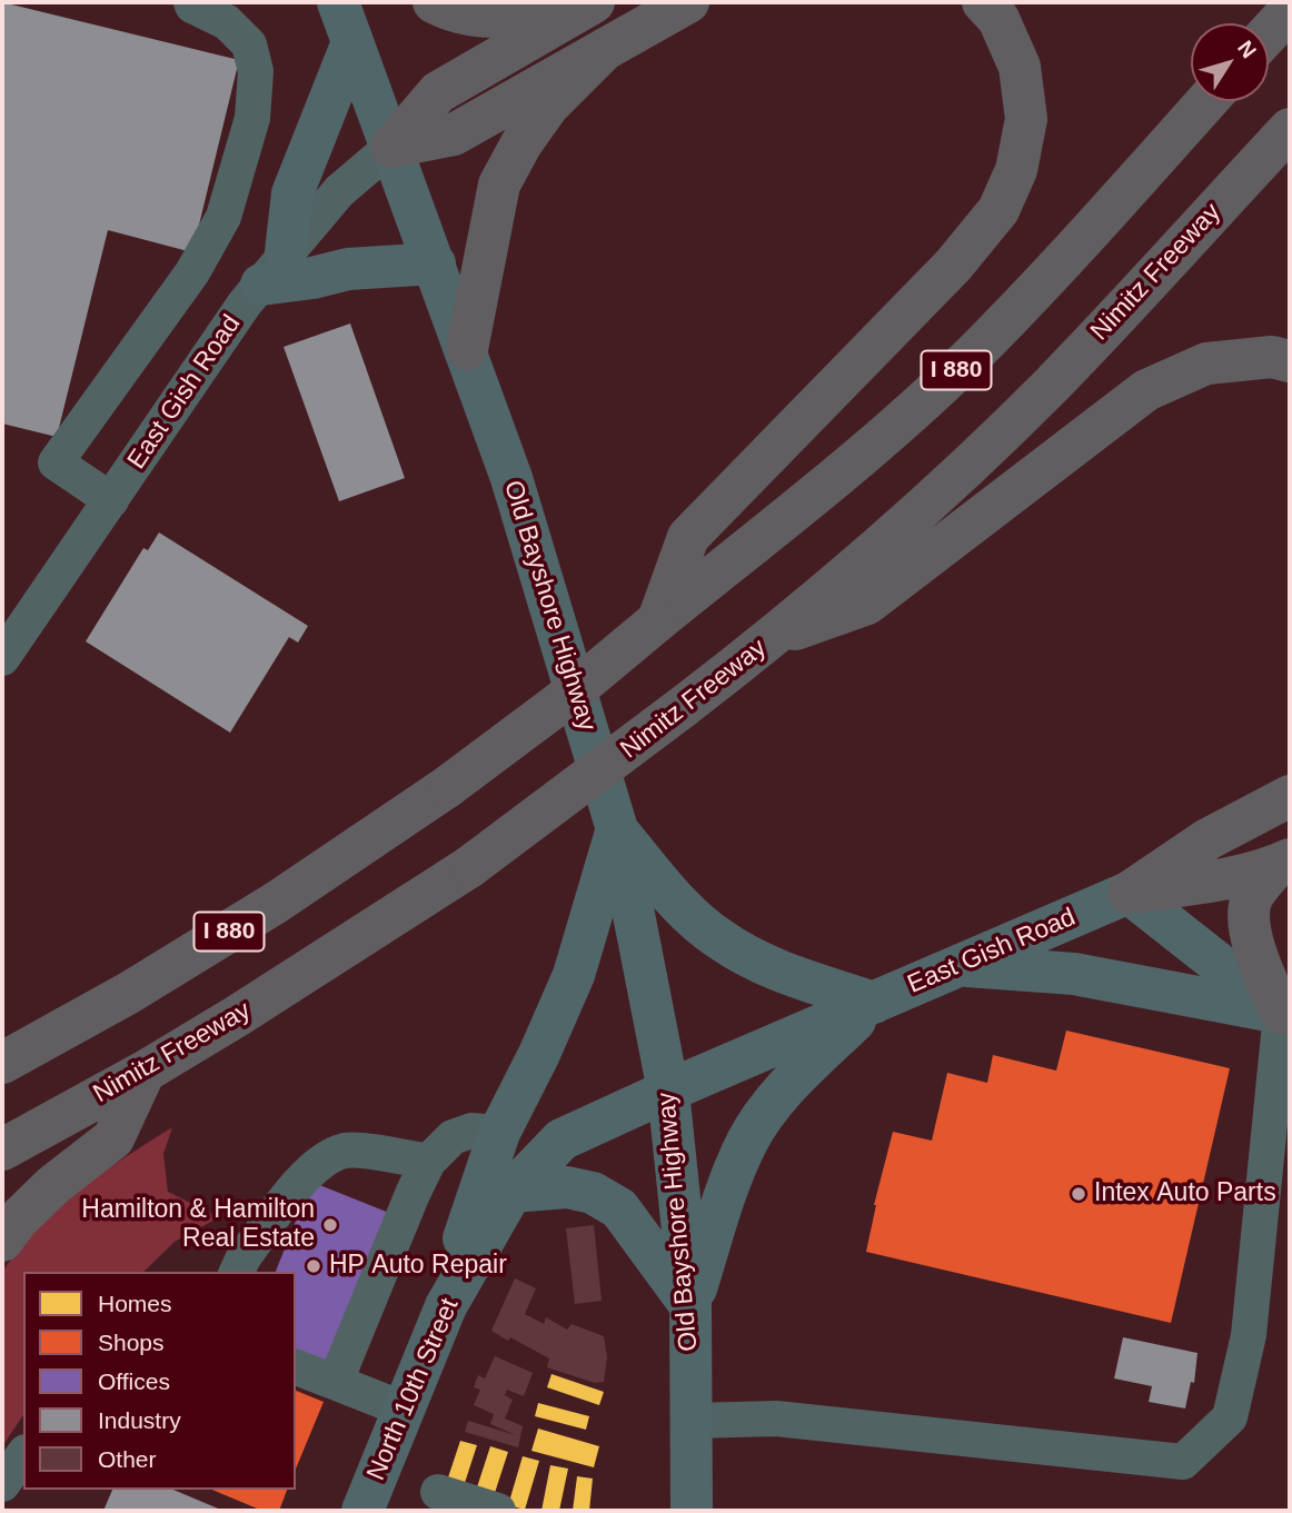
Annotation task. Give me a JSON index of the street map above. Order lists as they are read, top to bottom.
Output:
{
  "streets": {
    "highway": ["Nimitz Freeway", "I 880"],
    "main road": ["East Gish Road", "Old Bayshore Highway", "North 10th Street"]
  },
  "crossings": [
    ["East Gish Road", "Old Bayshore Highway"],
    ["East Gish Road", "North 10th Street"],
    ["Old Bayshore Highway", "North 10th Street"]
  ],
  "places": ["Intex Auto Parts", "Hamilton & Hamilton Real Estate", "HP Auto Repair"],
  "legend": [
    "Homes",
    "Shops",
    "Offices",
    "Industry",
    "Other"
  ],
  "north": "top right"
}
